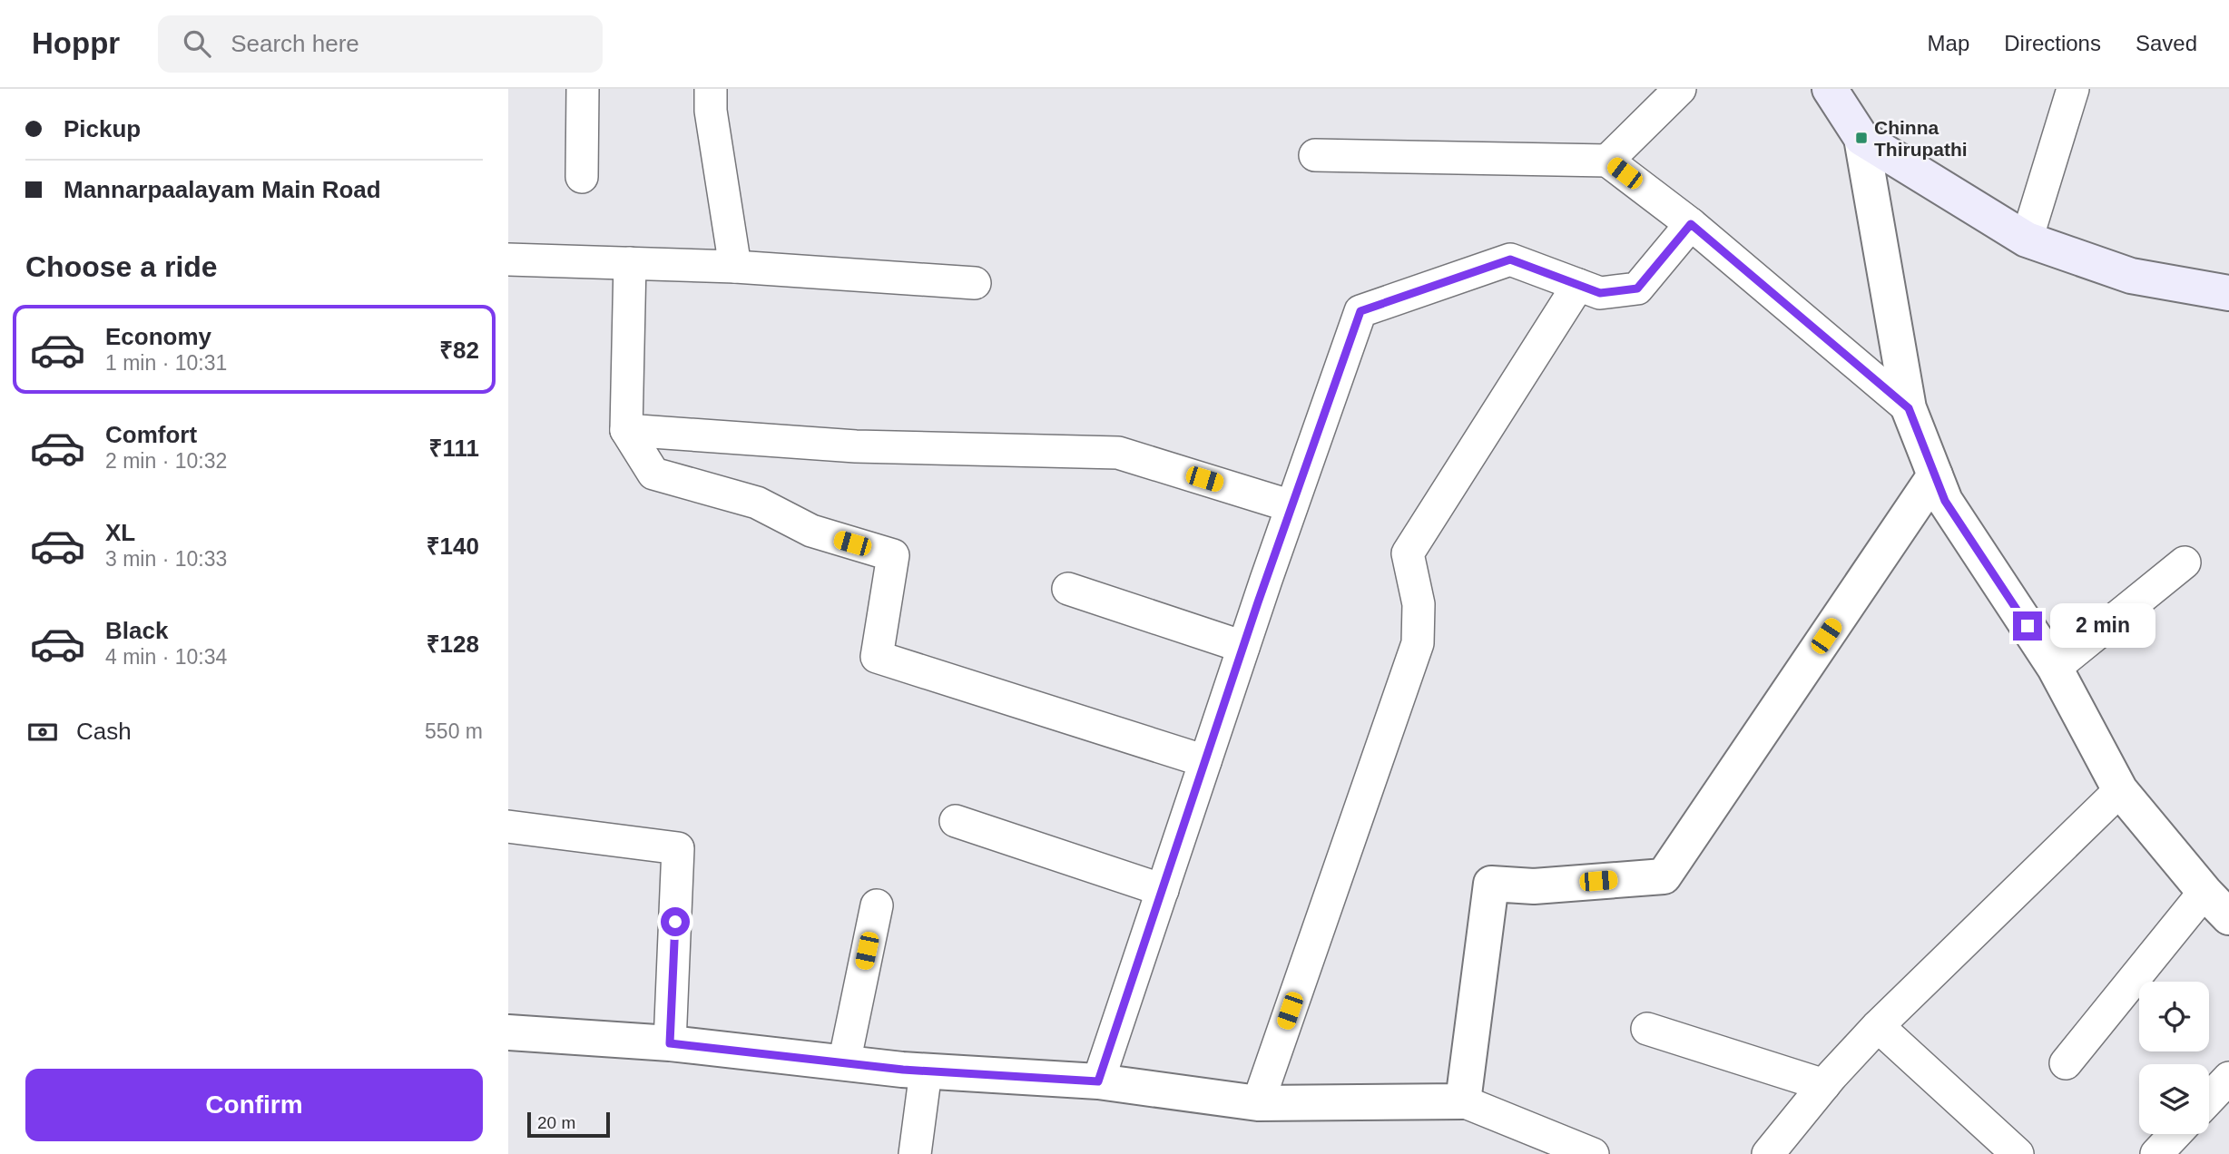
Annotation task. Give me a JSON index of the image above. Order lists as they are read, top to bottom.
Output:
{
  "places": {
    "transit": ["Chinna Thirupathi"]
  },
  "scale_bar": "20 m",
  "page": {
    "header": "Hoppr",
    "search": "Search here",
    "nav": ["Map", "Directions", "Saved"],
    "banner": ["Pickup", "Mannarpaalayam Main Road"],
    "heading": "Choose a ride",
    "list": [
      {
        "name": "Economy",
        "note": "1 min · 10:31",
        "value": "₹82"
      },
      {
        "name": "Comfort",
        "note": "2 min · 10:32",
        "value": "₹111"
      },
      {
        "name": "XL",
        "note": "3 min · 10:33",
        "value": "₹140"
      },
      {
        "name": "Black",
        "note": "4 min · 10:34",
        "value": "₹128"
      }
    ],
    "bubble": "2 min",
    "pay": ["Cash", "550 m"],
    "buttons": "Confirm",
    "scale": "20 m"
  }
}
